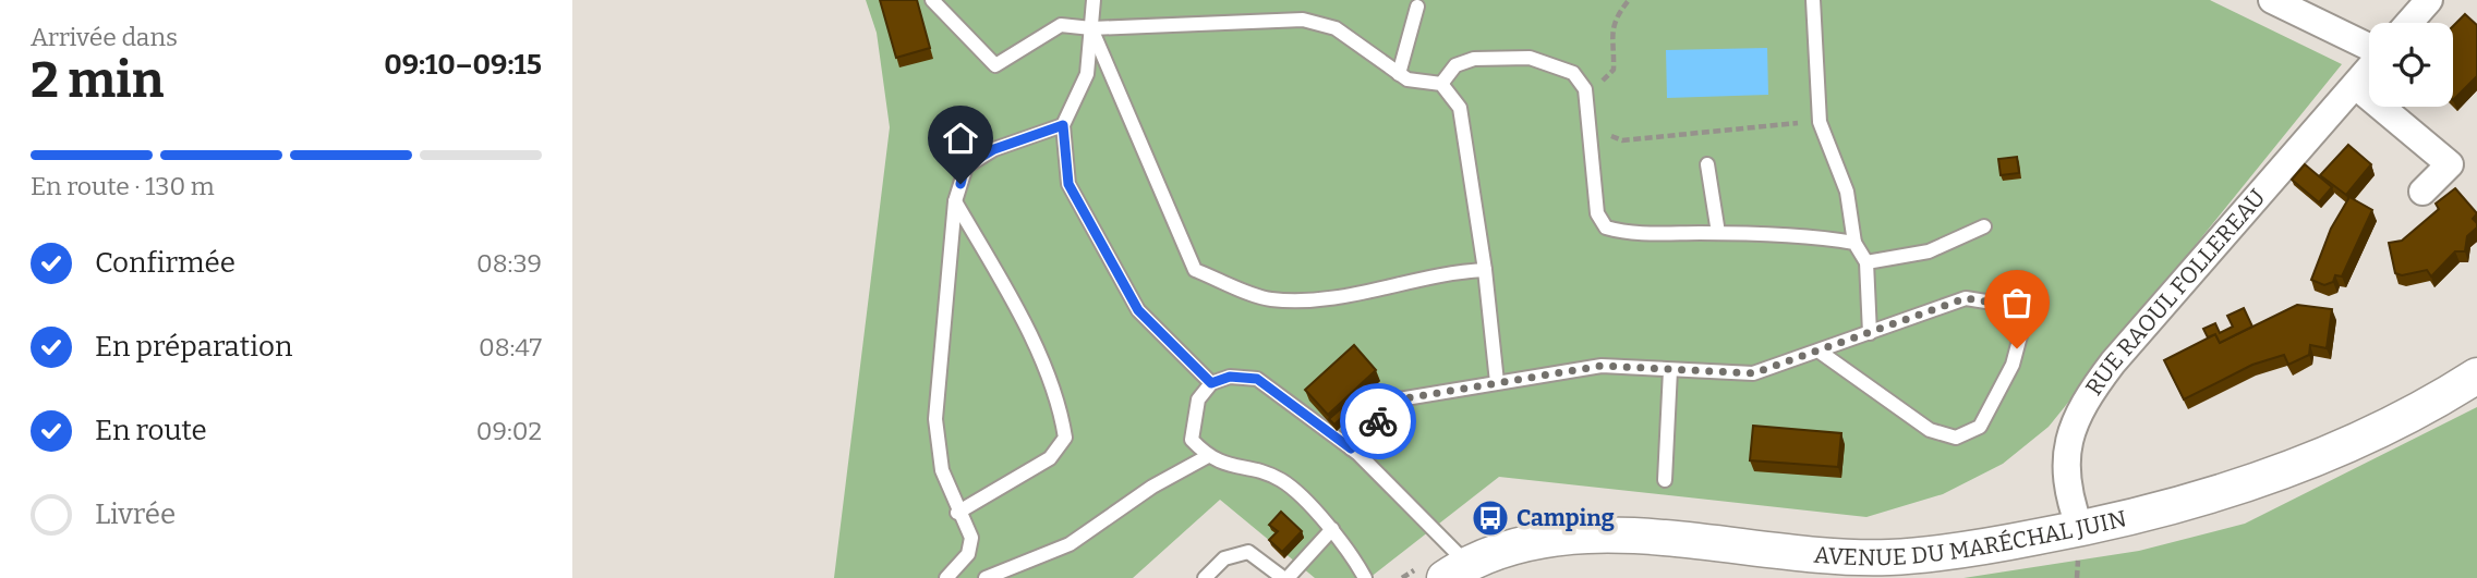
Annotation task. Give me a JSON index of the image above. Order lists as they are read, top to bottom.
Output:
{
  "streets": {
    "street": ["RUE RAOUL FOLLEREAU", "AVENUE DU MARÉCHAL JUIN"]
  },
  "crossings": [
    ["RUE RAOUL FOLLEREAU", "AVENUE DU MARÉCHAL JUIN"]
  ],
  "places": {
    "bus stop": ["Camping"]
  },
  "page": {
    "heading": ["2 min", "Arrivée dans", "09:10–09:15"],
    "bar": "En route · 130 m",
    "list": [
      ["Confirmée", "08:39"],
      ["En préparation", "08:47"],
      ["En route", "09:02"],
      "Livrée"
    ]
  }
}
